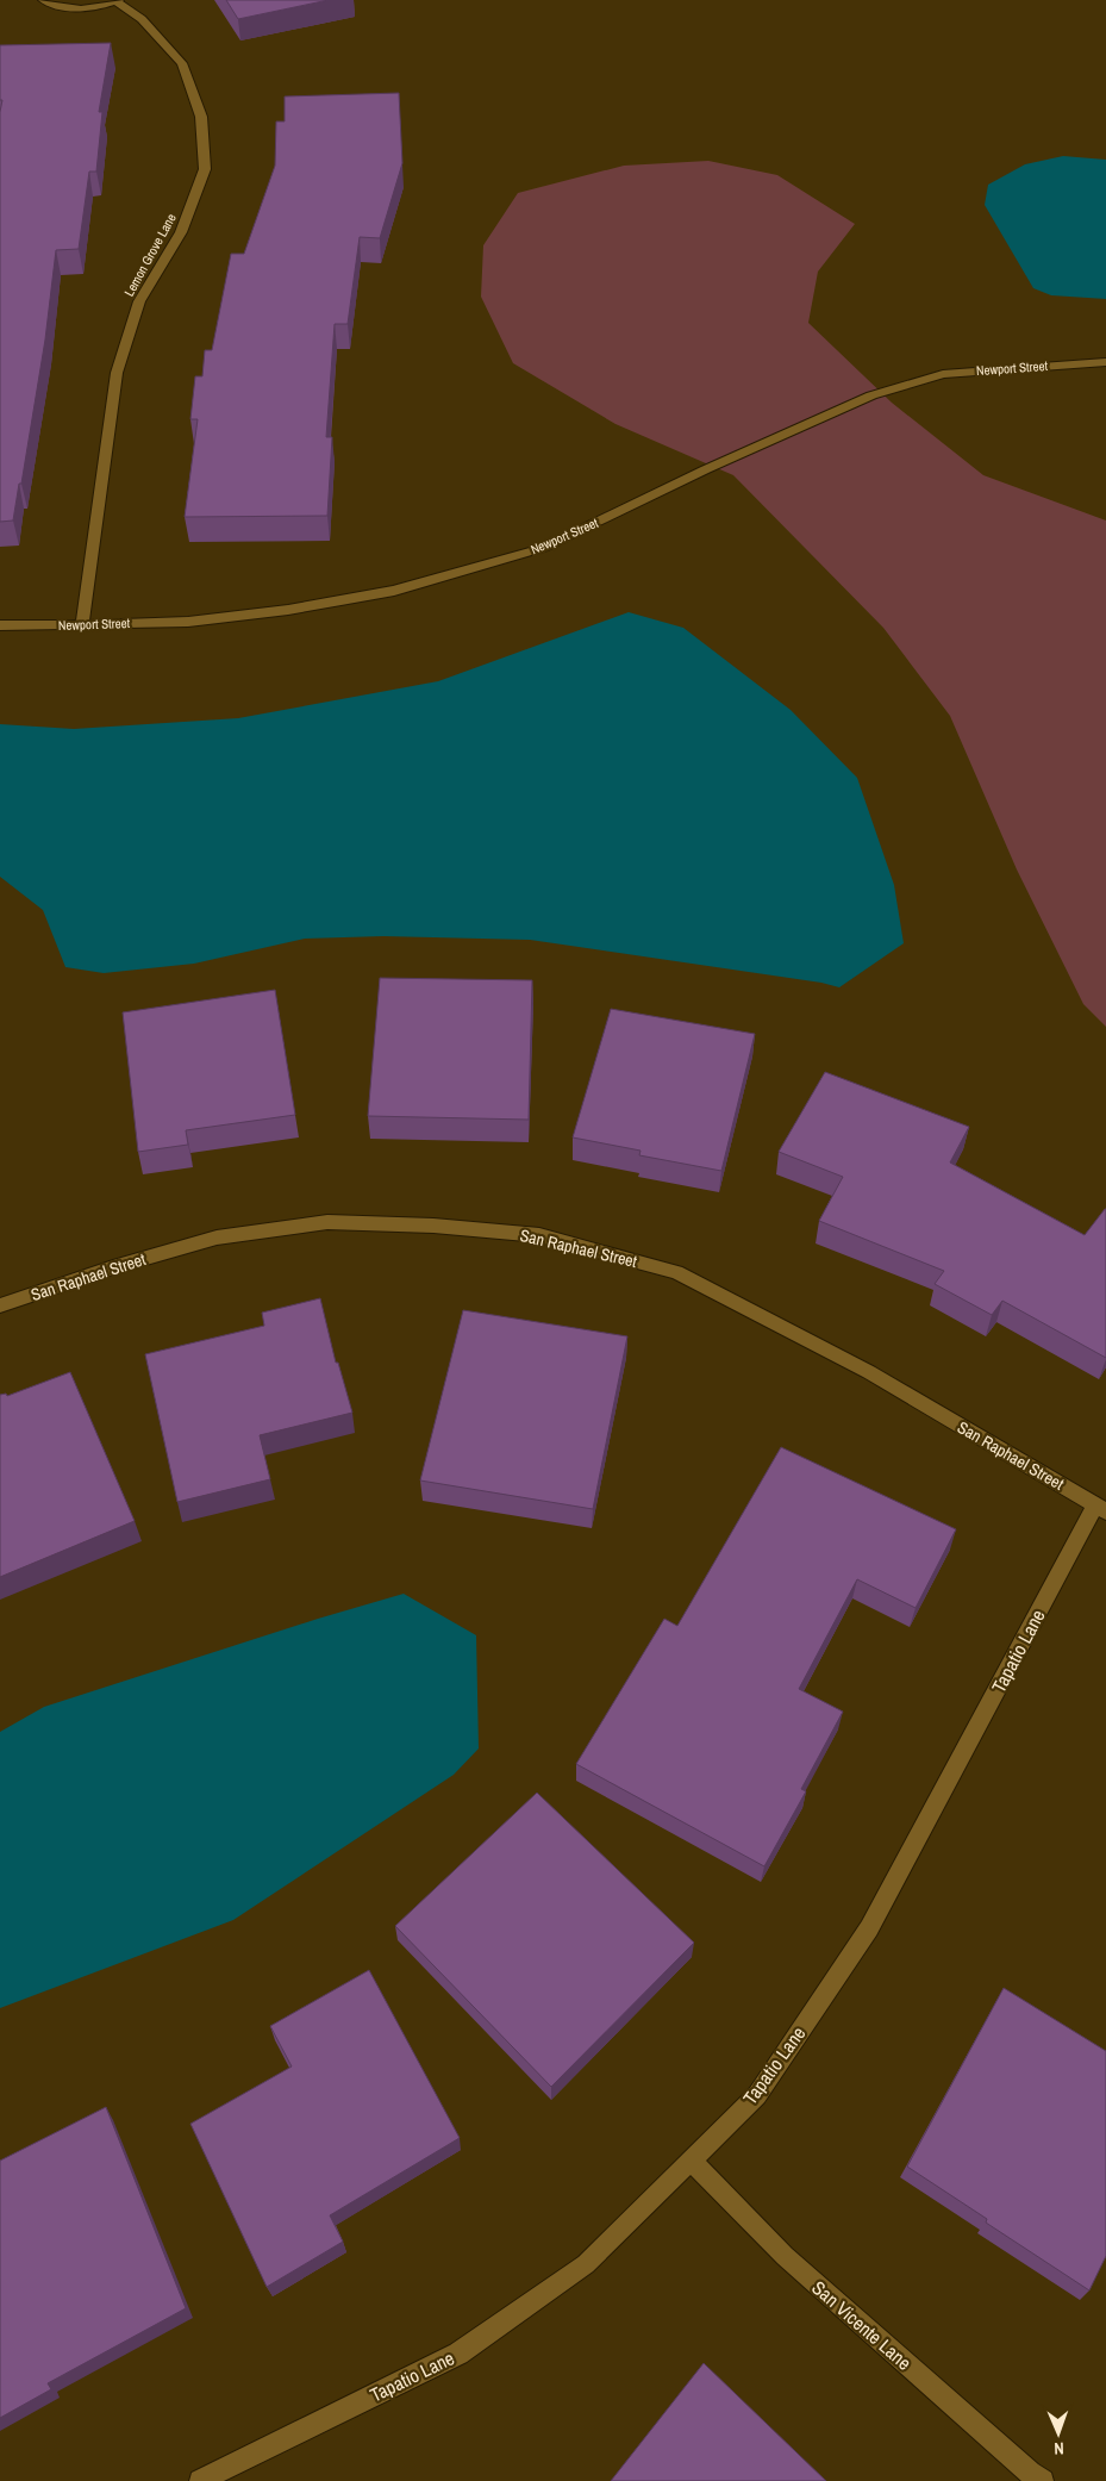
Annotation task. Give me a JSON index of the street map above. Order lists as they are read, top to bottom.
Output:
{
  "streets": {
    "street": [
      "Lemon Grove Lane",
      "Newport Street",
      "San Raphael Street",
      "Tapatio Lane",
      "San Vicente Lane"
    ]
  },
  "crossings": [
    ["Lemon Grove Lane", "Newport Street"],
    ["San Raphael Street", "Tapatio Lane"],
    ["Tapatio Lane", "San Vicente Lane"]
  ],
  "north": "bottom"
}
